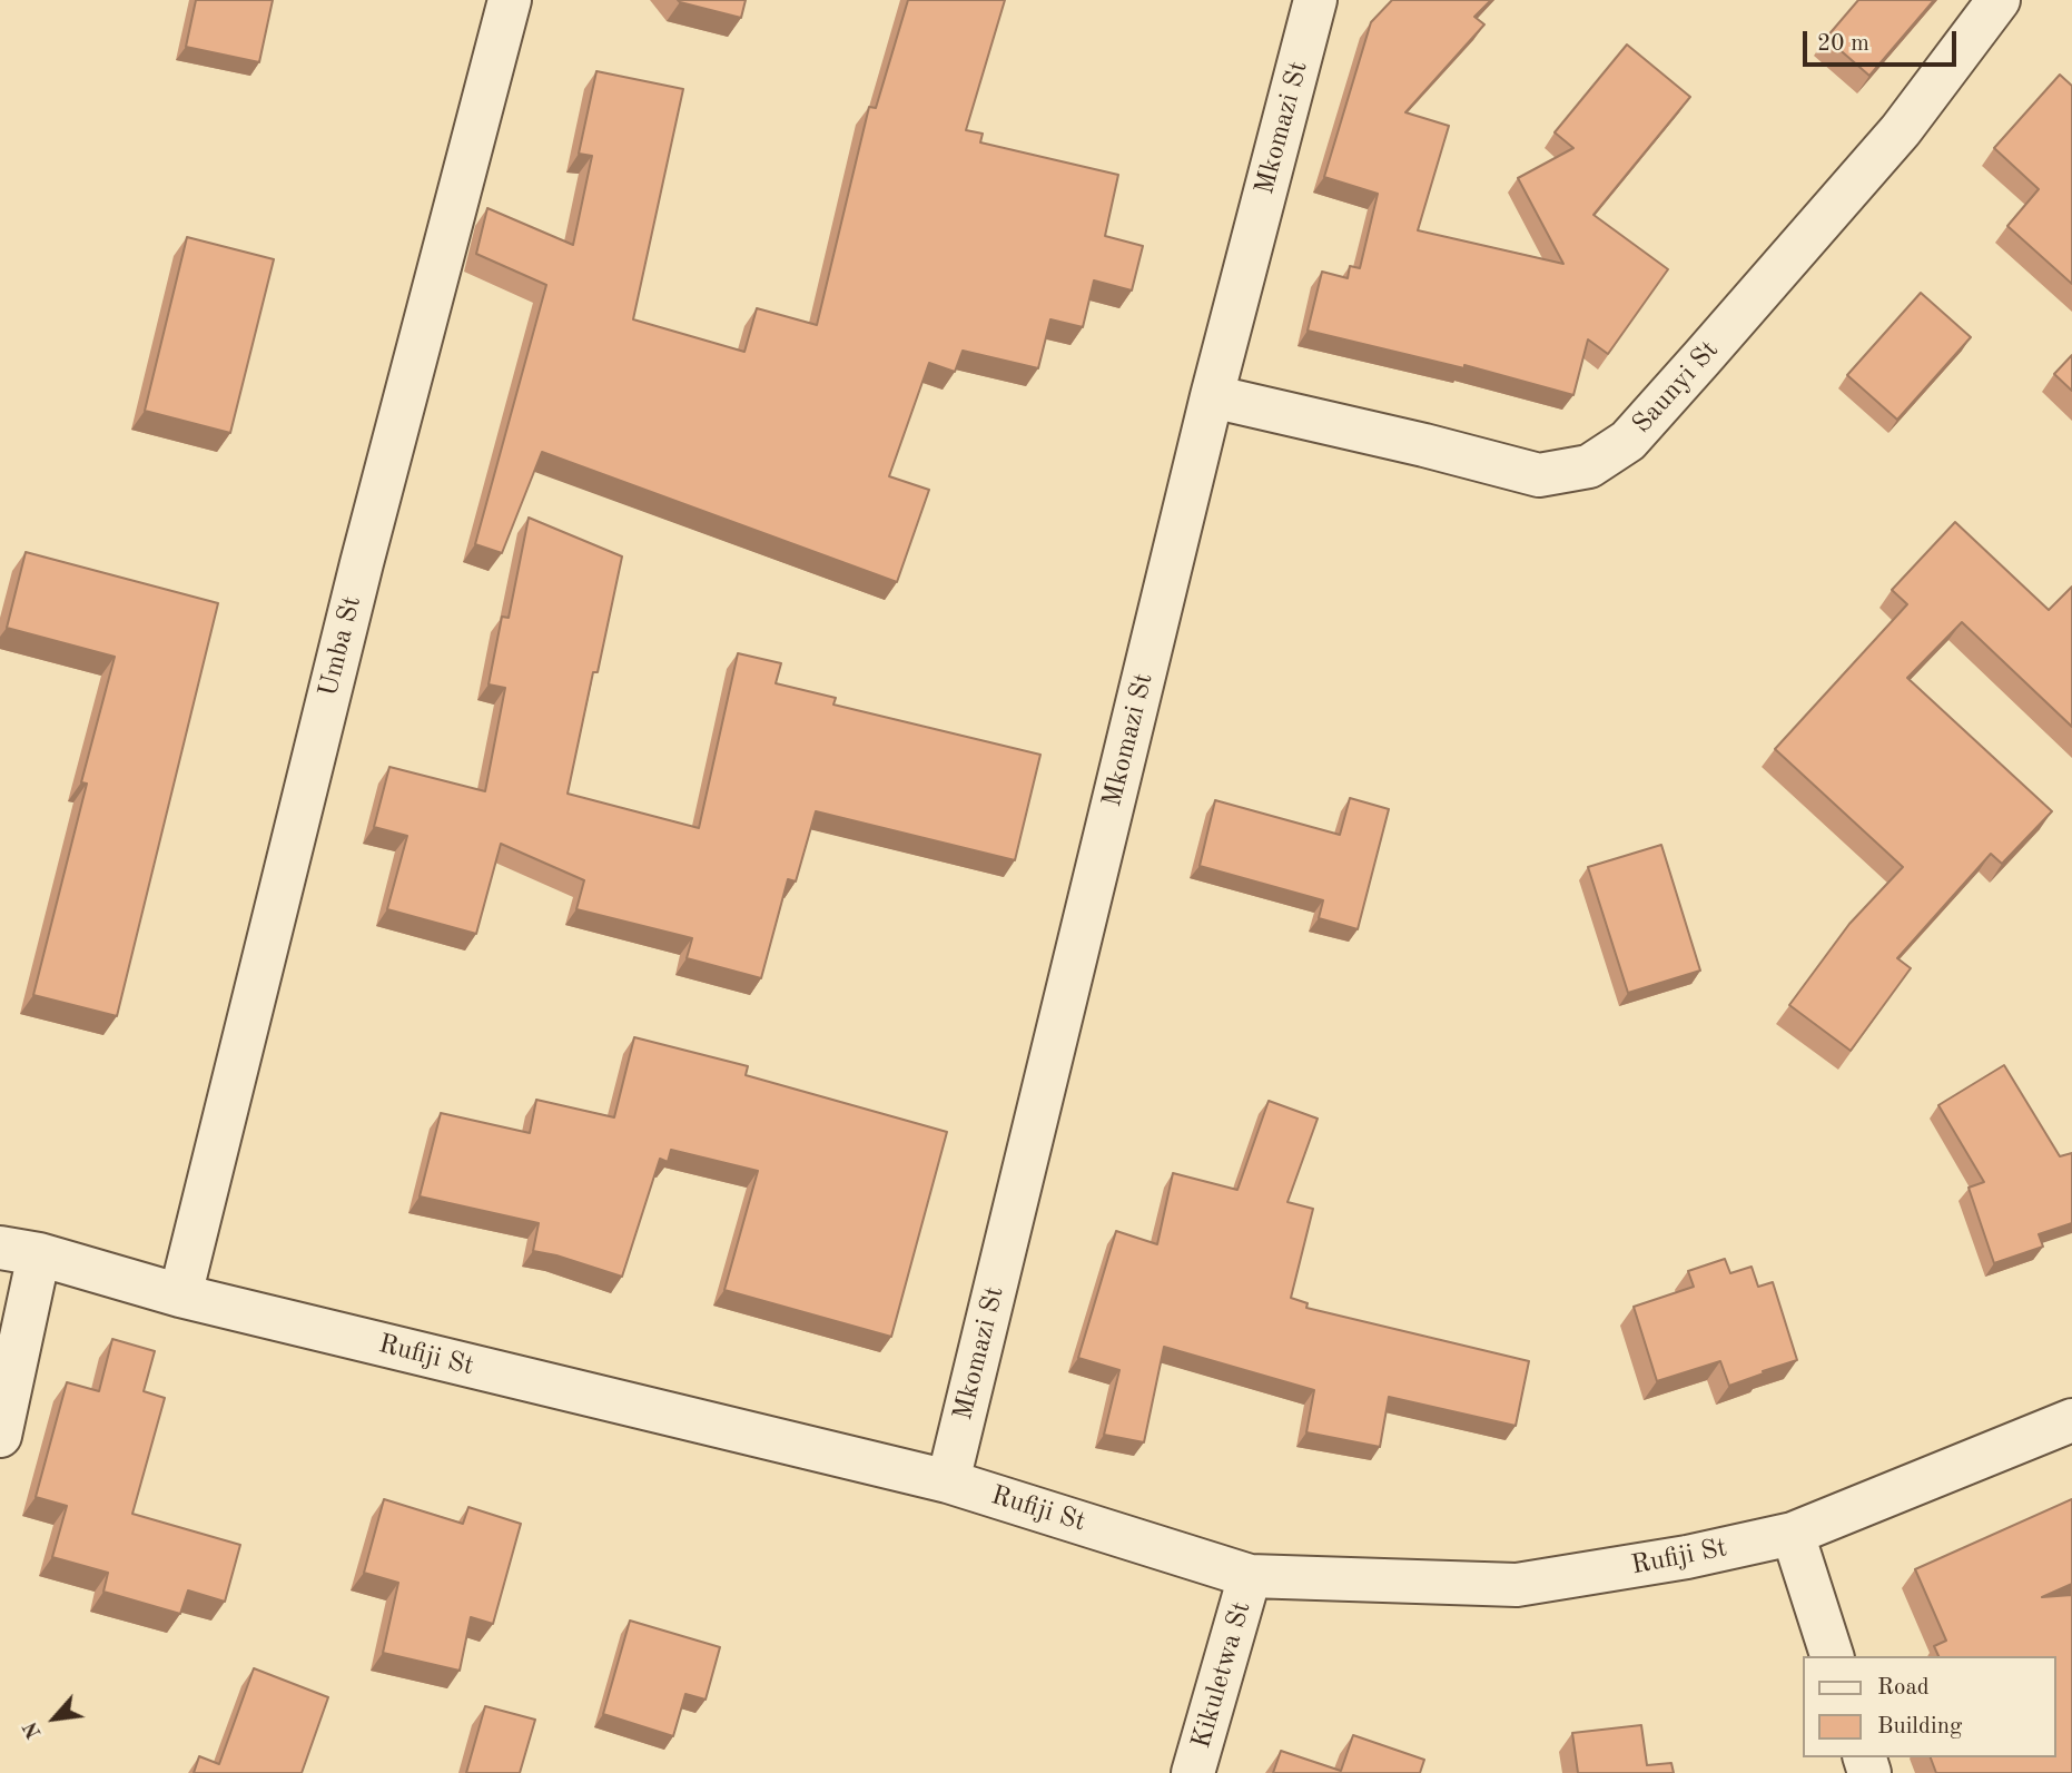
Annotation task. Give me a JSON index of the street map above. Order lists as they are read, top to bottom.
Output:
{
  "streets": {
    "street": [
      "Mkomazi St",
      "Saunyi St",
      "Umba St",
      "Rufiji St",
      "Kikuletwa St"
    ]
  },
  "crossings": [
    ["Mkomazi St", "Saunyi St"],
    ["Mkomazi St", "Rufiji St"],
    ["Umba St", "Rufiji St"],
    ["Rufiji St", "Kikuletwa St"]
  ],
  "legend": ["Road", "Building"],
  "scale_bar": "20 m",
  "north": "bottom left"
}
